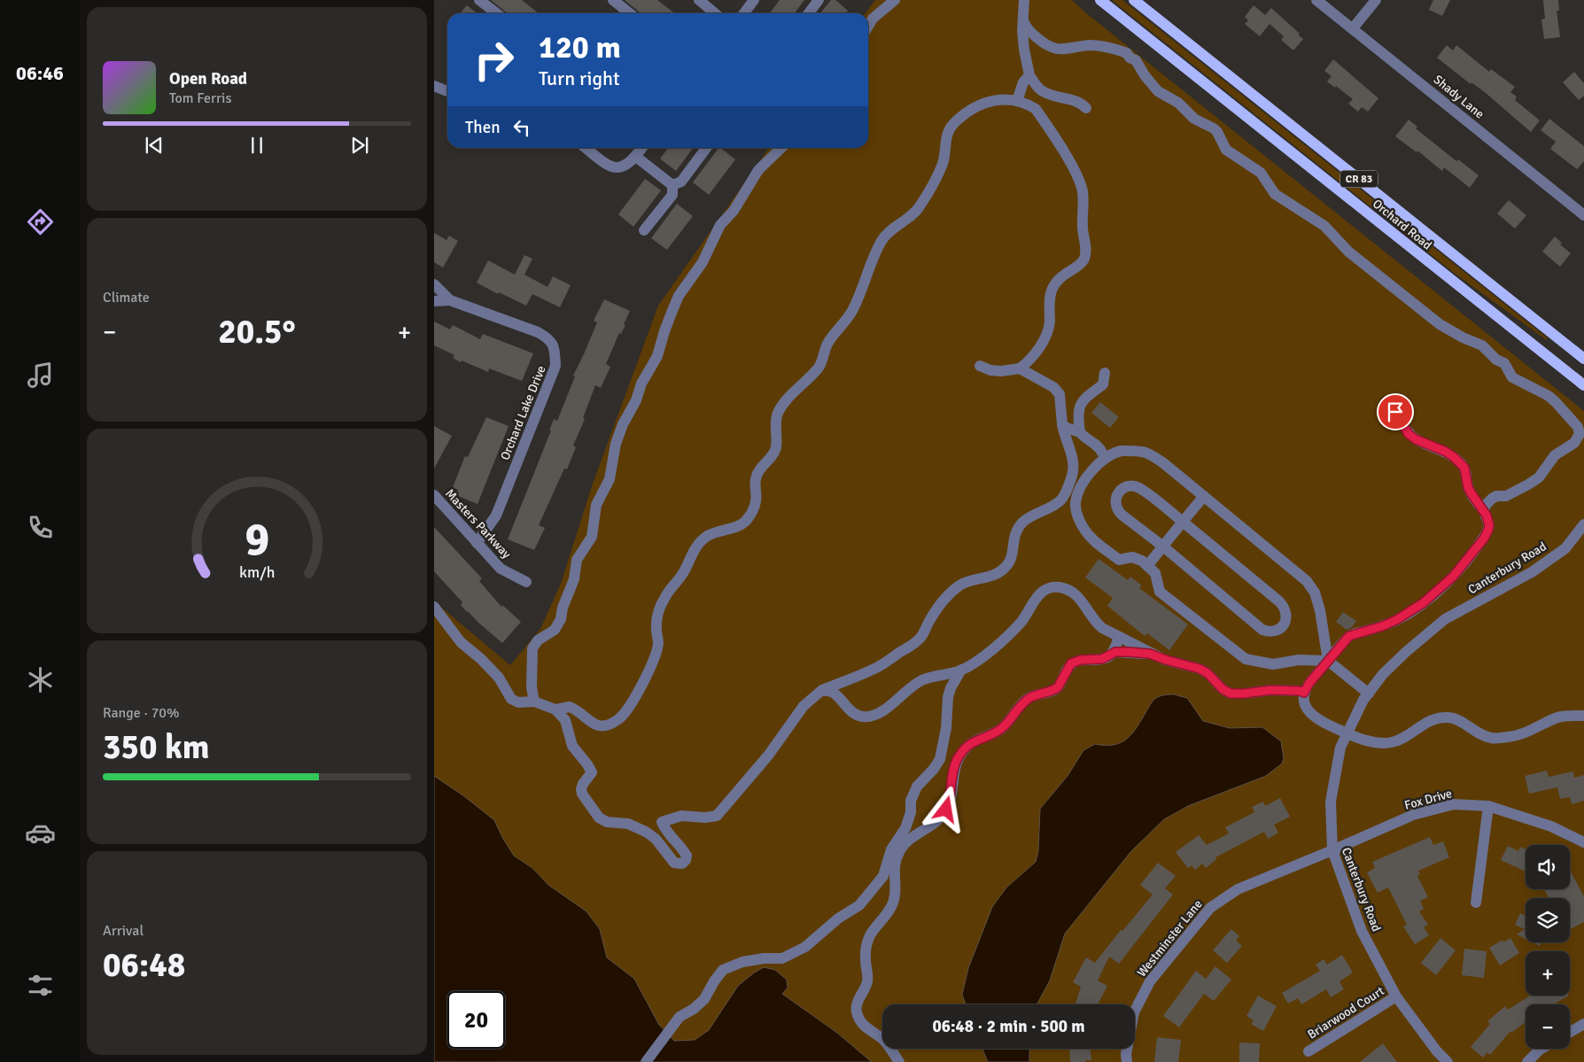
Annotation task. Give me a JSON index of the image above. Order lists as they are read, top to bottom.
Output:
{
  "streets": {
    "main road": ["CR 83", "Orchard Road"],
    "street": [
      "Shady Lane",
      "Orchard Lake Drive",
      "Masters Parkway",
      "Canterbury Road",
      "Fox Drive",
      "Westminster Lane",
      "Briarwood Court"
    ]
  },
  "crossings": [
    ["Orchard Lake Drive", "Masters Parkway"],
    ["Canterbury Road", "Fox Drive"],
    ["Canterbury Road", "Westminster Lane"],
    ["Canterbury Road", "Briarwood Court"],
    ["Fox Drive", "Westminster Lane"]
  ],
  "page": {
    "tabs": "06:46",
    "turn": ["120 m", "Turn right"],
    "song": ["Open Road", "Tom Ferris"],
    "then": "Then",
    "tile": [
      "Climate",
      ["Range · 70%", "350 km"],
      ["Arrival", "06:48"]
    ],
    "heat": ["−", "20.5°", "+"],
    "map_buttons": ["+", "−"],
    "limit": "20",
    "trip": "06:48 · 2 min · 500 m",
    "gauge": ["9", "km/h"]
  }
}
